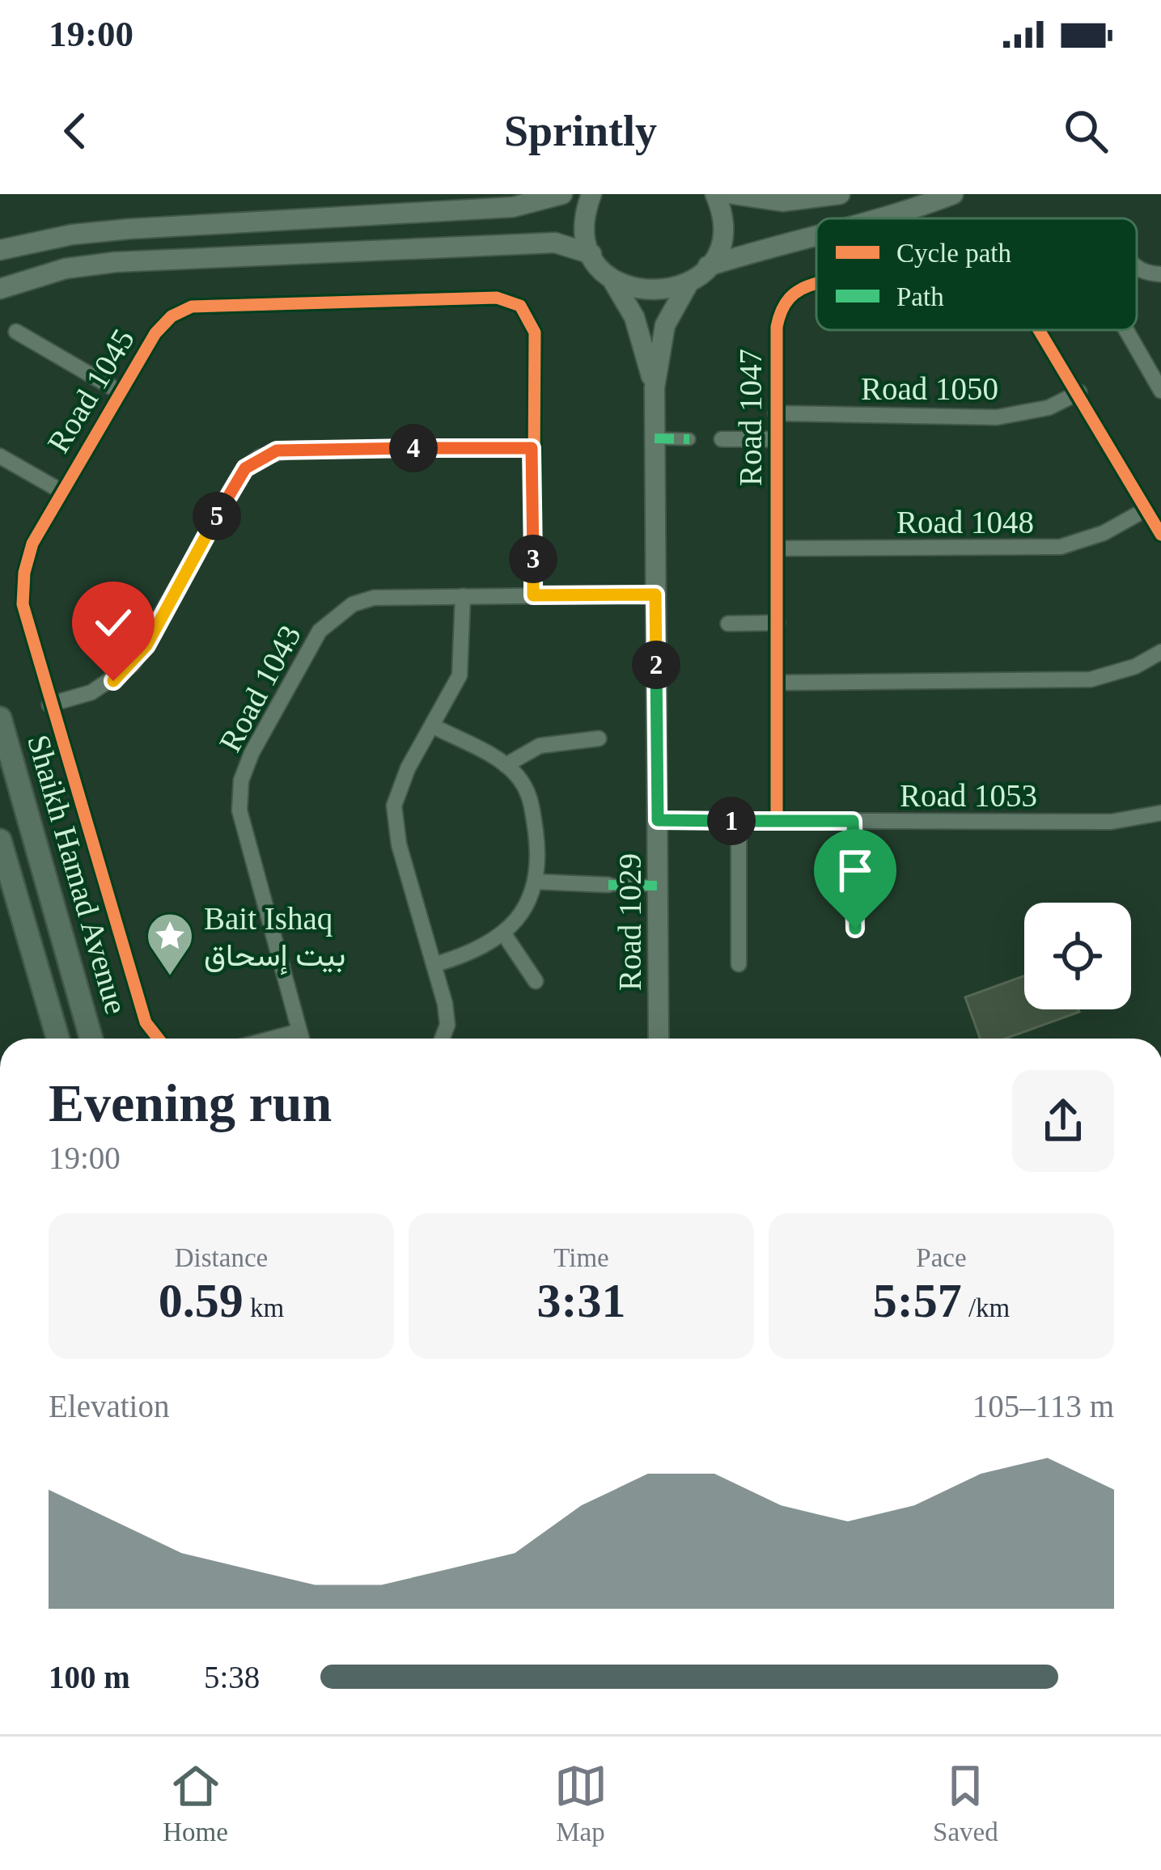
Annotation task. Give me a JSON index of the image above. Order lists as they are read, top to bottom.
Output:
{
  "streets": {
    "main road": ["Shaikh Hamad Avenue"],
    "street": [
      "Road 1050",
      "Road 1045",
      "Road 1047",
      "Road 1048",
      "Road 1043",
      "Road 1053",
      "Road 1029"
    ]
  },
  "crossings": [
    ["Road 1050", "Road 1047"],
    ["Road 1045", "Road 1043"],
    ["Road 1047", "Road 1048"],
    ["Road 1047", "Road 1053"],
    ["Road 1043", "Road 1029"],
    ["Road 1053", "Road 1029"]
  ],
  "places": {
    "place": ["Bait Ishaq بيت إسحاق"]
  },
  "legend": ["Cycle path", "Path"],
  "page": {
    "status": "19:00",
    "header": "Sprintly",
    "pins": [
      "4",
      "5",
      "3",
      "2",
      "1"
    ],
    "heading": ["Evening run", "19:00"],
    "stats": [
      ["Distance", "0.59 km"],
      ["Time", "3:31"],
      ["Pace", "5:57 /km"]
    ],
    "chart": ["Elevation", "105–113 m"],
    "list": [
      {
        "name": "100 m",
        "note": "5:38"
      }
    ],
    "tabs": ["Home", "Map", "Saved"]
  }
}
